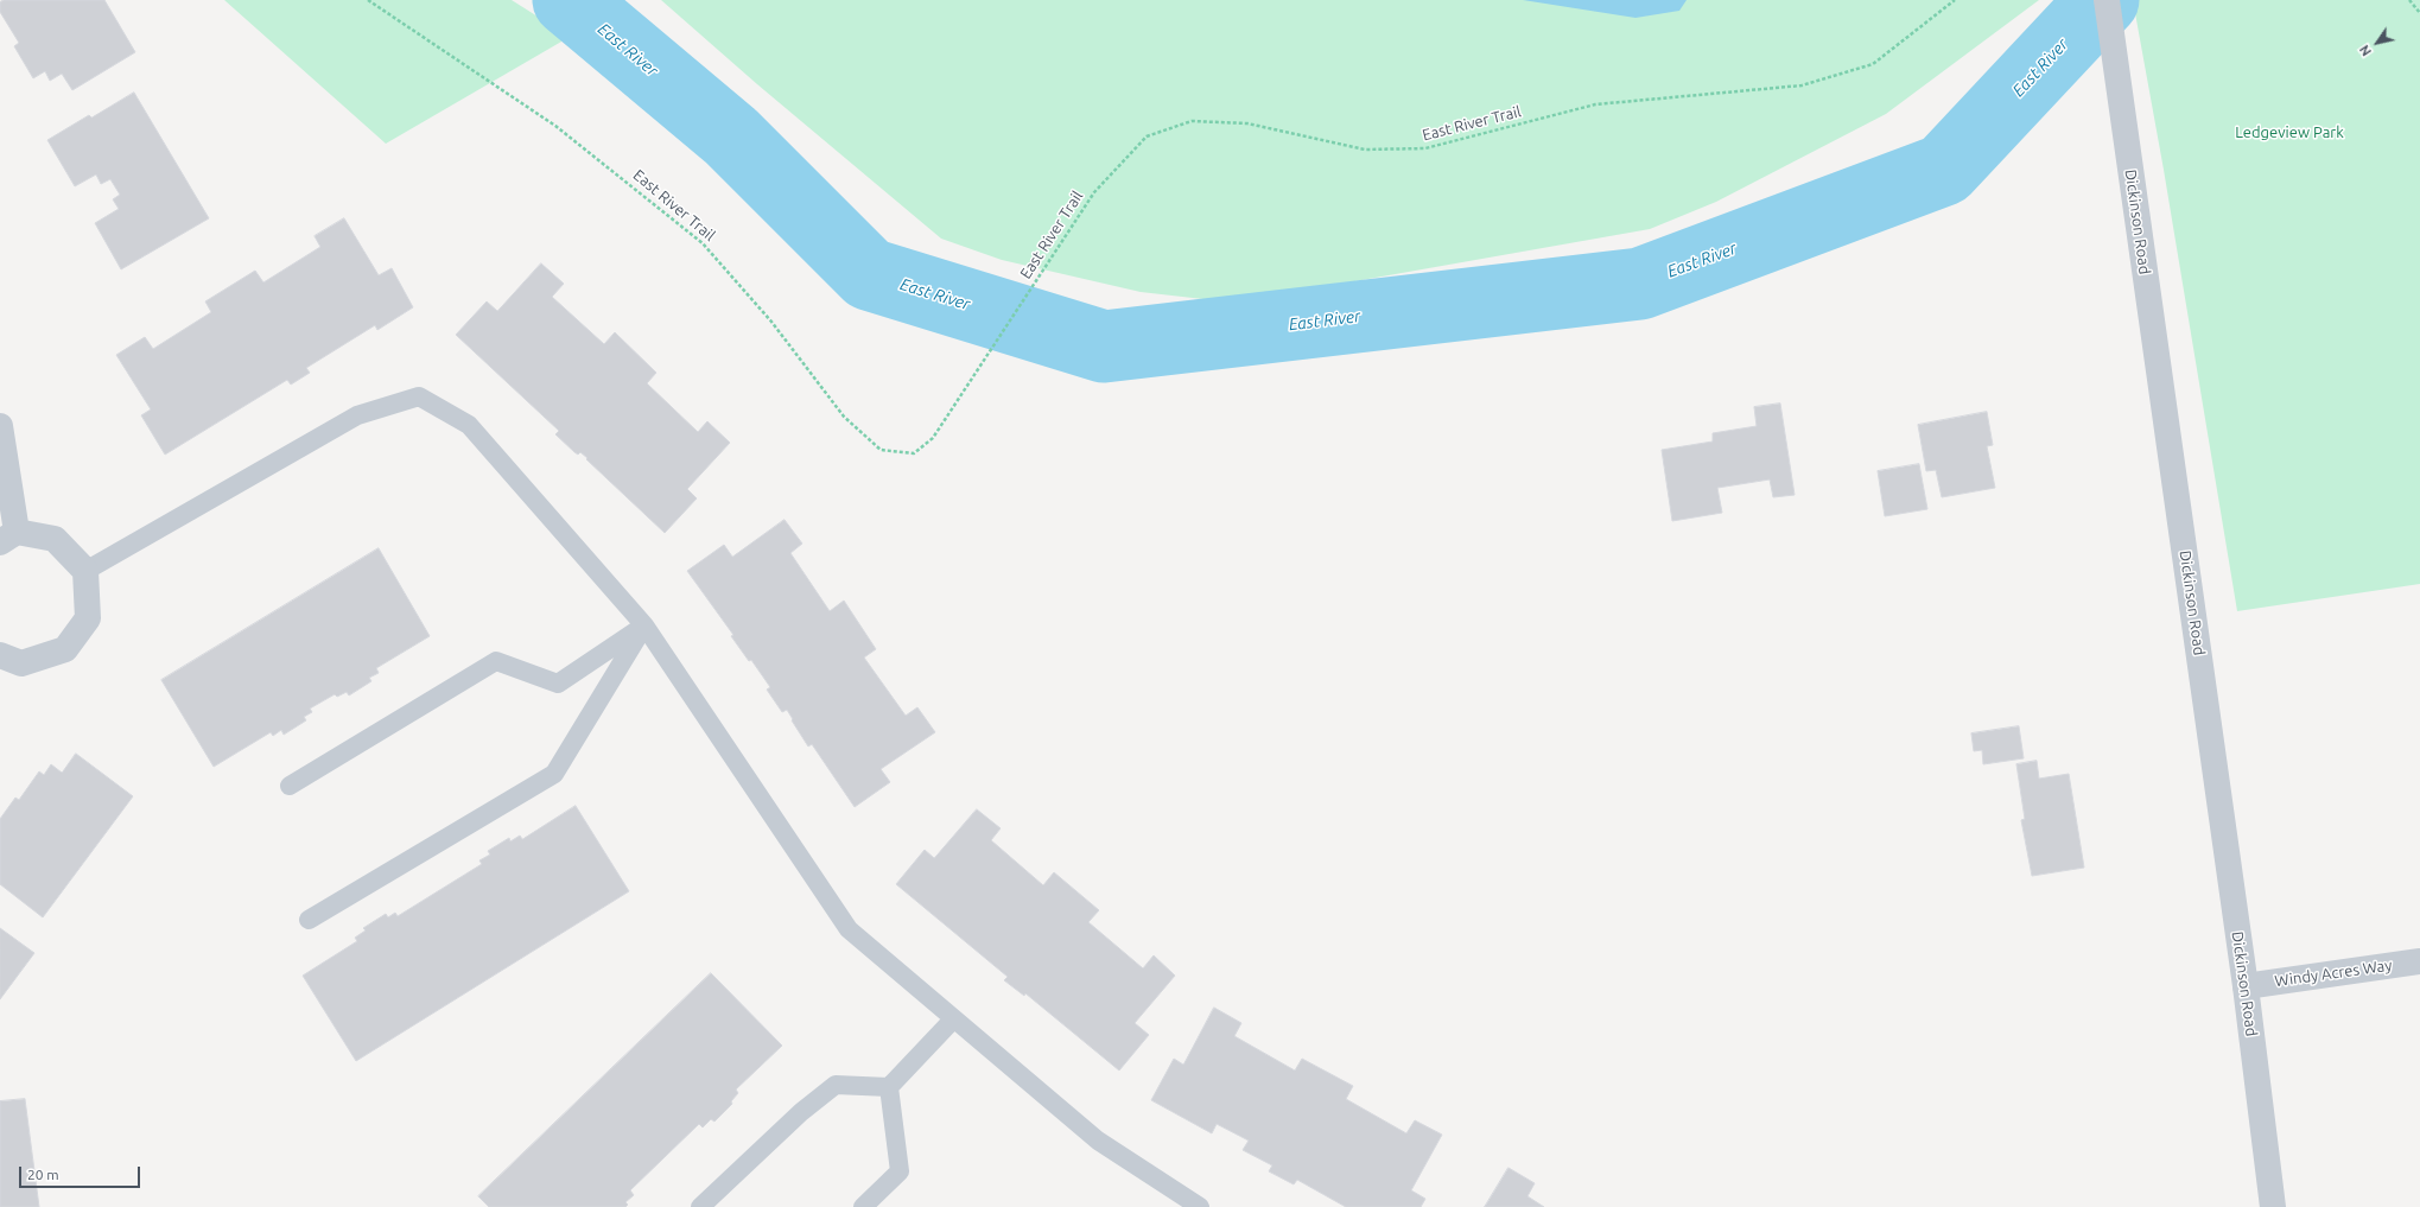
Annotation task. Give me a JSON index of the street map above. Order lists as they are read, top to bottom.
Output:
{
  "streets": {
    "street": ["Dickinson Road", "Windy Acres Way"],
    "path": ["East River Trail"]
  },
  "crossings": [
    ["Dickinson Road", "Windy Acres Way"]
  ],
  "water": ["East River"],
  "parks": ["Ledgeview Park"],
  "scale_bar": "20 m",
  "north": "bottom left"
}
